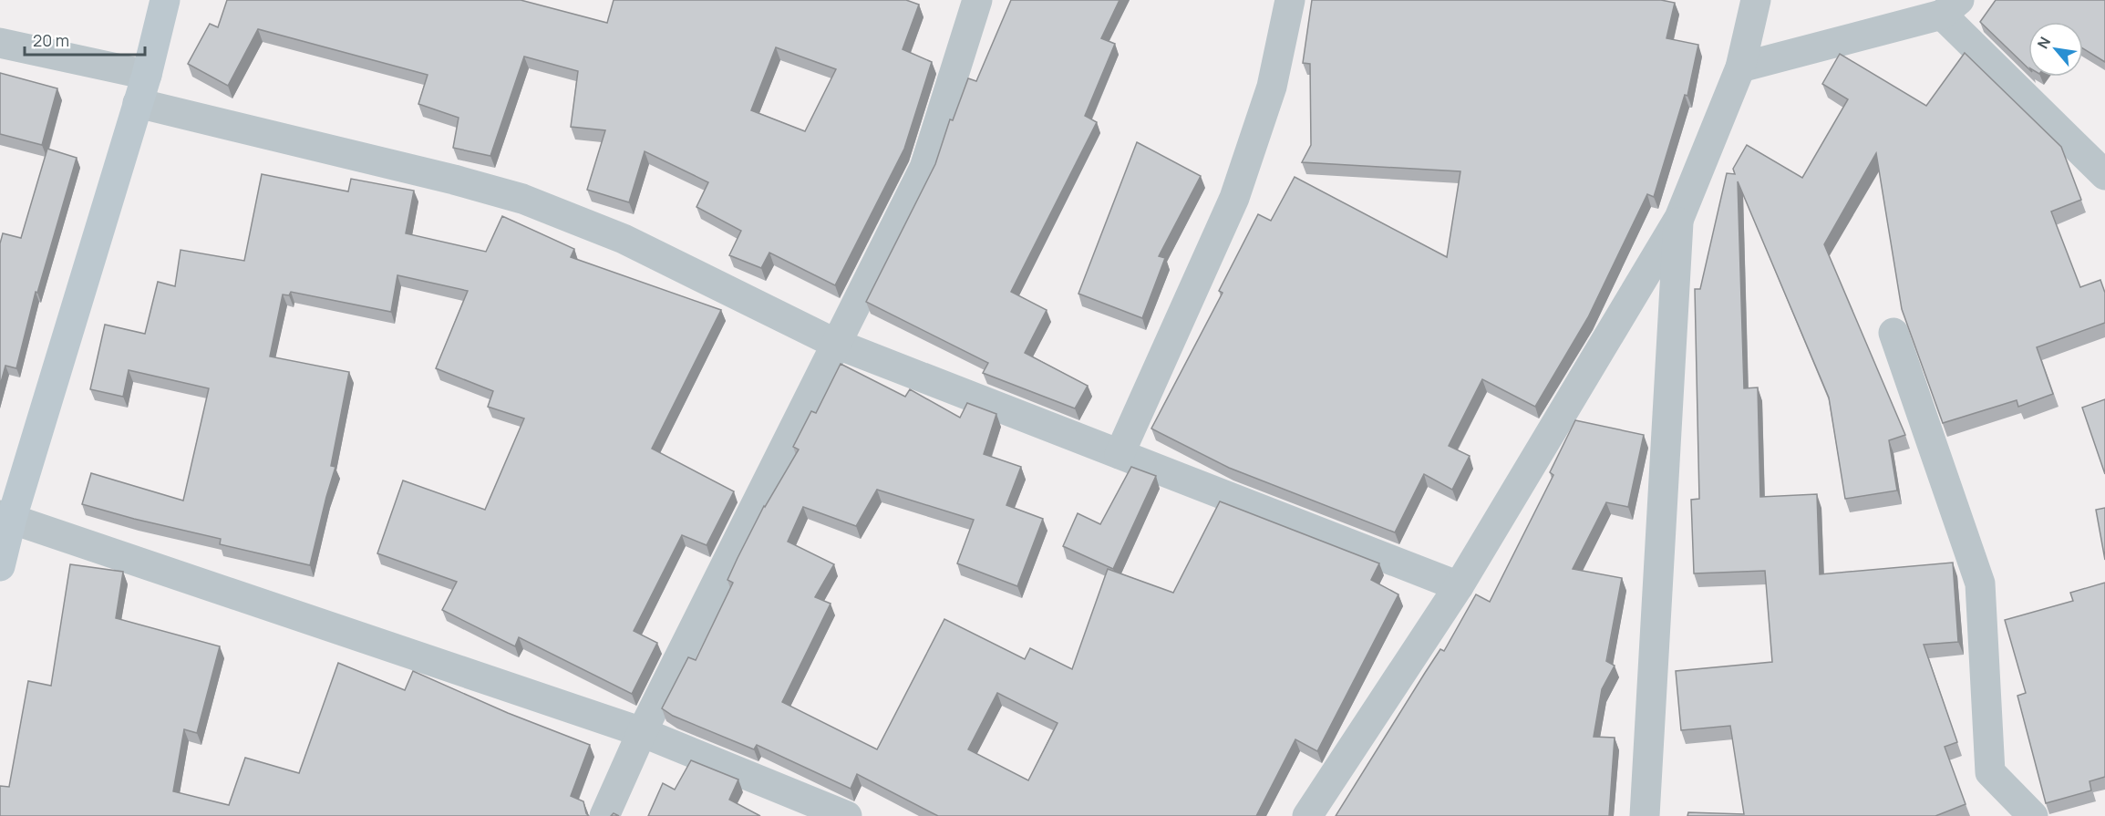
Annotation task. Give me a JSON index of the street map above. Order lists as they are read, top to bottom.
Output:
{
  "scale_bar": "20 m",
  "north": "top left"
}
